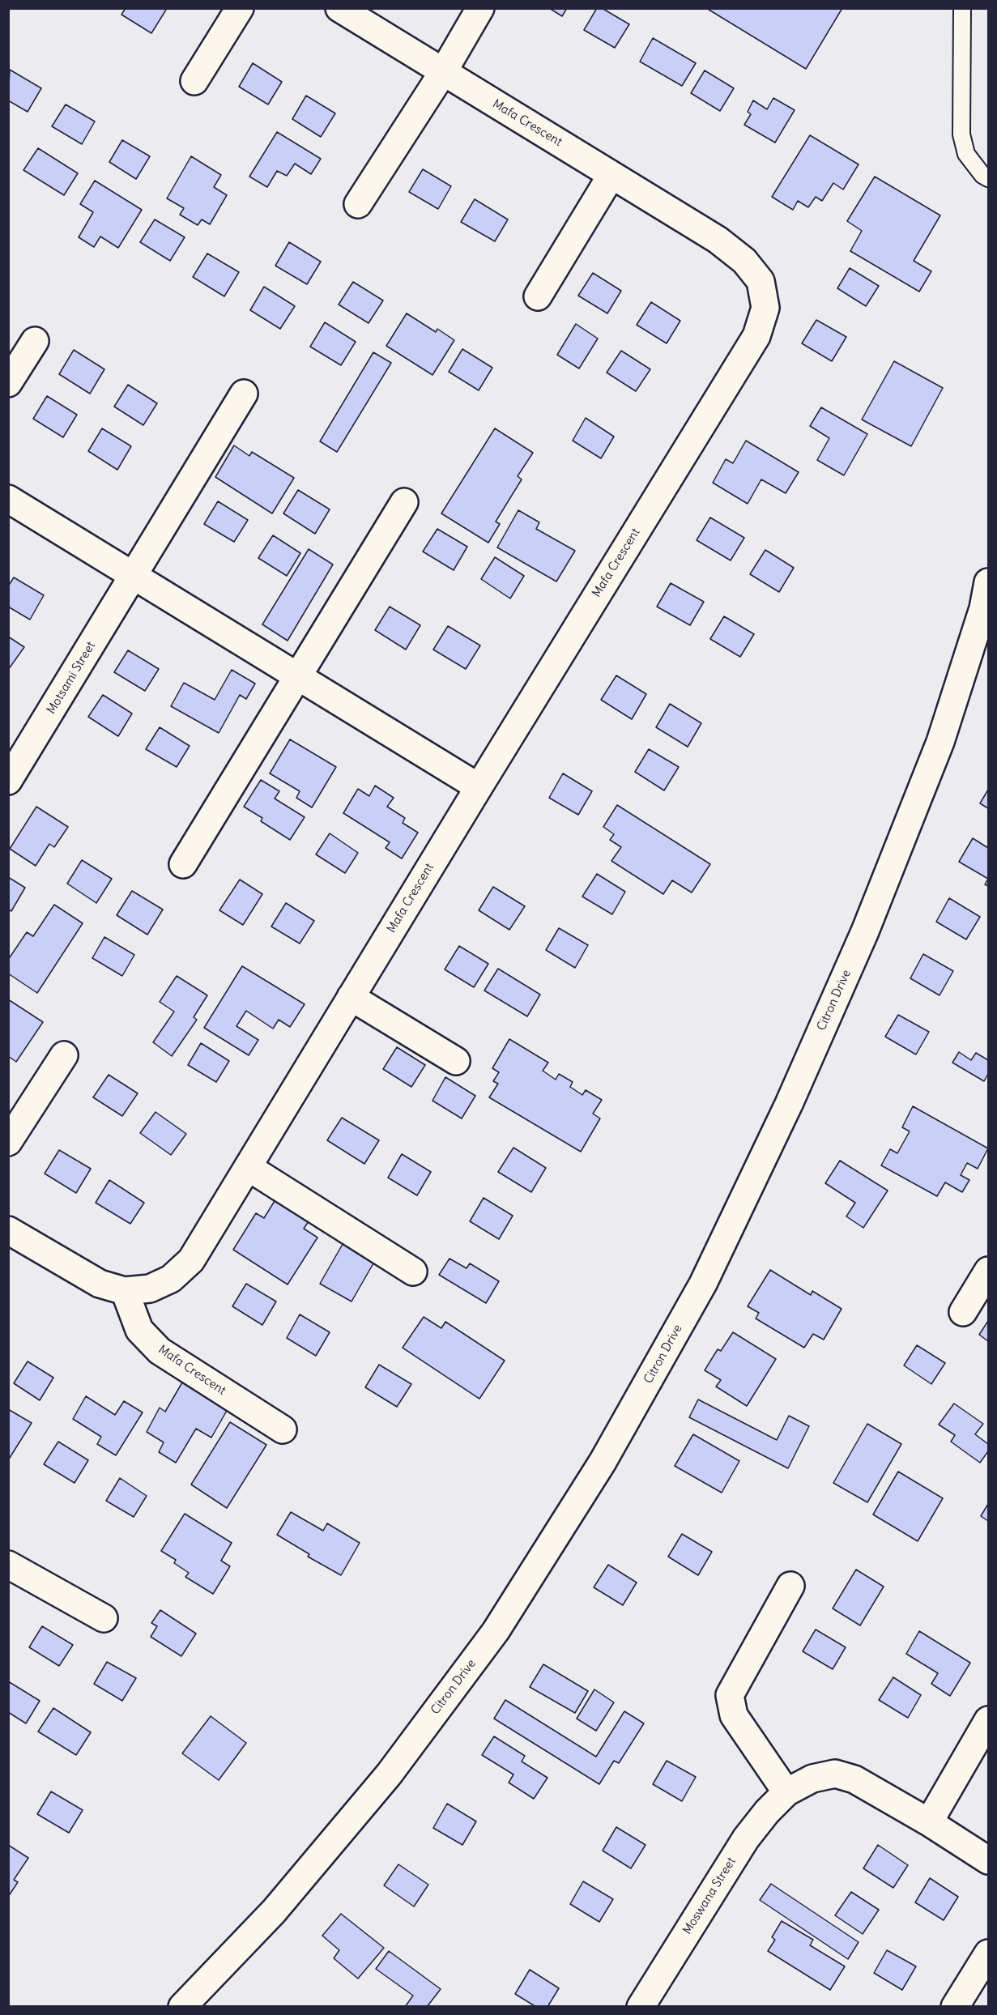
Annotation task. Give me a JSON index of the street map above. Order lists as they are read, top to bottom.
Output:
{
  "streets": {
    "street": [
      "Mafa Crescent",
      "Motsami Street",
      "Citron Drive",
      "Moswana Street"
    ]
  }
}
